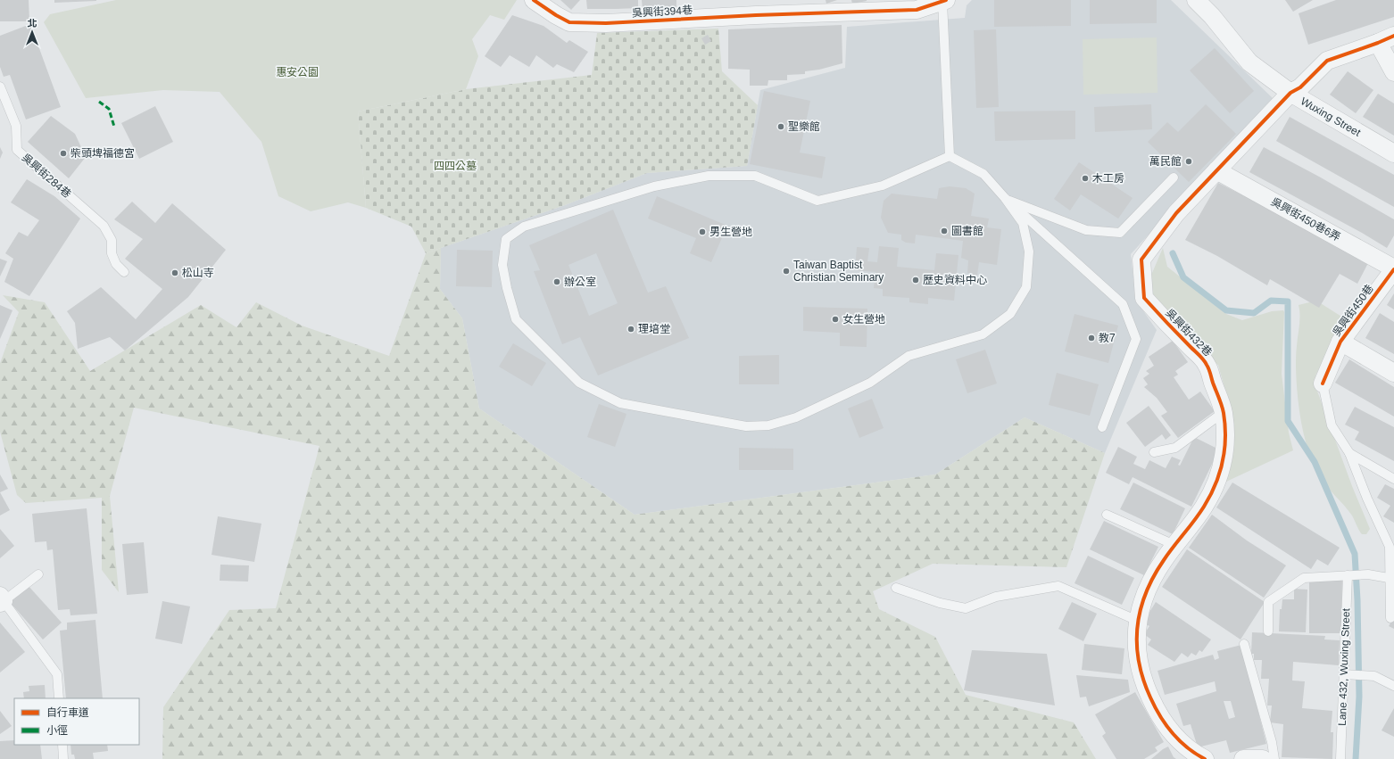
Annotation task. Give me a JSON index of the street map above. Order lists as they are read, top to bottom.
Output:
{
  "streets": {
    "street": [
      "吳興街394巷",
      "Wuxing Street",
      "吳興街450巷6弄",
      "吳興街450巷",
      "吳興街432巷"
    ],
    "lane": ["吳興街284巷", "Lane 432, Wuxing Street"]
  },
  "crossings": [
    ["Wuxing Street", "吳興街432巷"],
    ["吳興街450巷6弄", "吳興街450巷"],
    ["吳興街450巷6弄", "吳興街432巷"]
  ],
  "parks": ["惠安公園", "四四公墓"],
  "places": [
    "聖樂館",
    "柴頭埤福德宮",
    "萬民館",
    "木工房",
    "圖書館",
    "男生營地",
    "Taiwan Baptist Christian Seminary",
    "松山寺",
    "歷史資料中心",
    "辦公室",
    "女生營地",
    "理培堂",
    "教7"
  ],
  "legend": ["自行車道", "小徑"],
  "north": "top"
}
